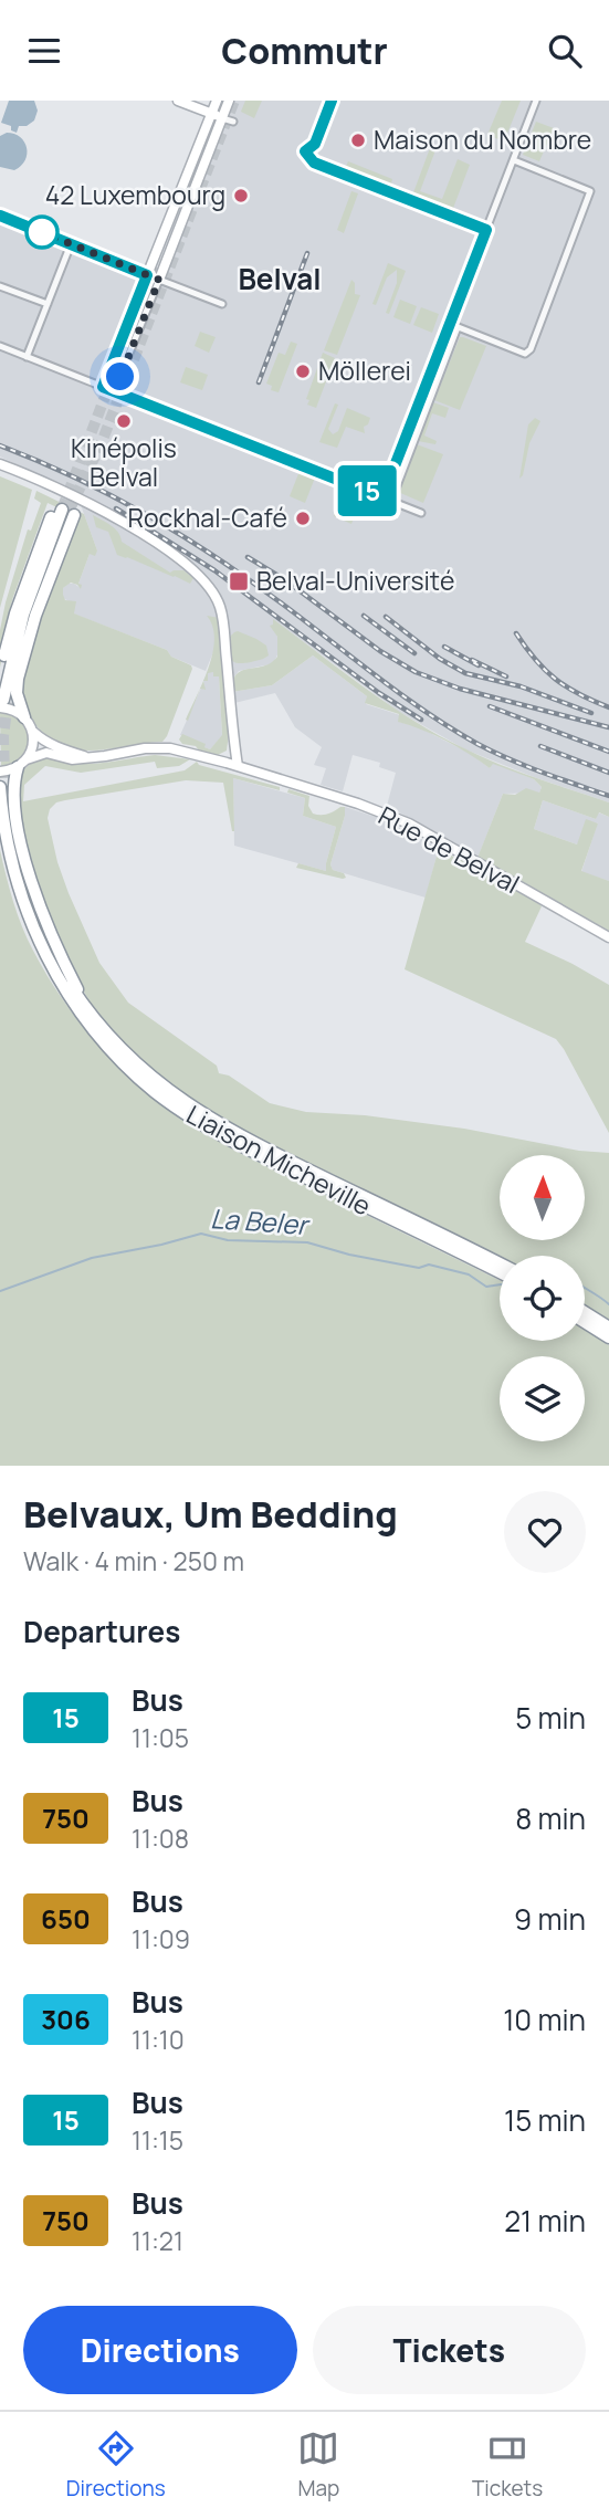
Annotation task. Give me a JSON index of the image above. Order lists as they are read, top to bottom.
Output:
{
  "streets": {
    "highway": ["Liaison Micheville"],
    "main road": ["Rue de Belval"]
  },
  "districts": ["Belval"],
  "water": ["La Beler"],
  "places": {
    "other": [
      "Maison du Nombre",
      "42 Luxembourg",
      "Möllerei",
      "Kinépolis Belval",
      "Rockhal-Café"
    ],
    "transit": ["Belval-Université"]
  },
  "lines": ["bus line 15"],
  "north": "top",
  "page": {
    "header": "Commutr",
    "on_map": "15",
    "heading": [
      ["Belvaux, Um Bedding", "Walk · 4 min · 250 m"],
      "Departures"
    ],
    "list": [
      {
        "mark": "15",
        "name": "Bus",
        "note": "11:05",
        "value": "5 min"
      },
      {
        "mark": "750",
        "name": "Bus",
        "note": "11:08",
        "value": "8 min"
      },
      {
        "mark": "650",
        "name": "Bus",
        "note": "11:09",
        "value": "9 min"
      },
      {
        "mark": "306",
        "name": "Bus",
        "note": "11:10",
        "value": "10 min"
      },
      {
        "mark": "15",
        "name": "Bus",
        "note": "11:15",
        "value": "15 min"
      },
      {
        "mark": "750",
        "name": "Bus",
        "note": "11:21",
        "value": "21 min"
      }
    ],
    "buttons": ["Directions", "Tickets"],
    "tabs": ["Directions", "Map", "Tickets"]
  }
}
